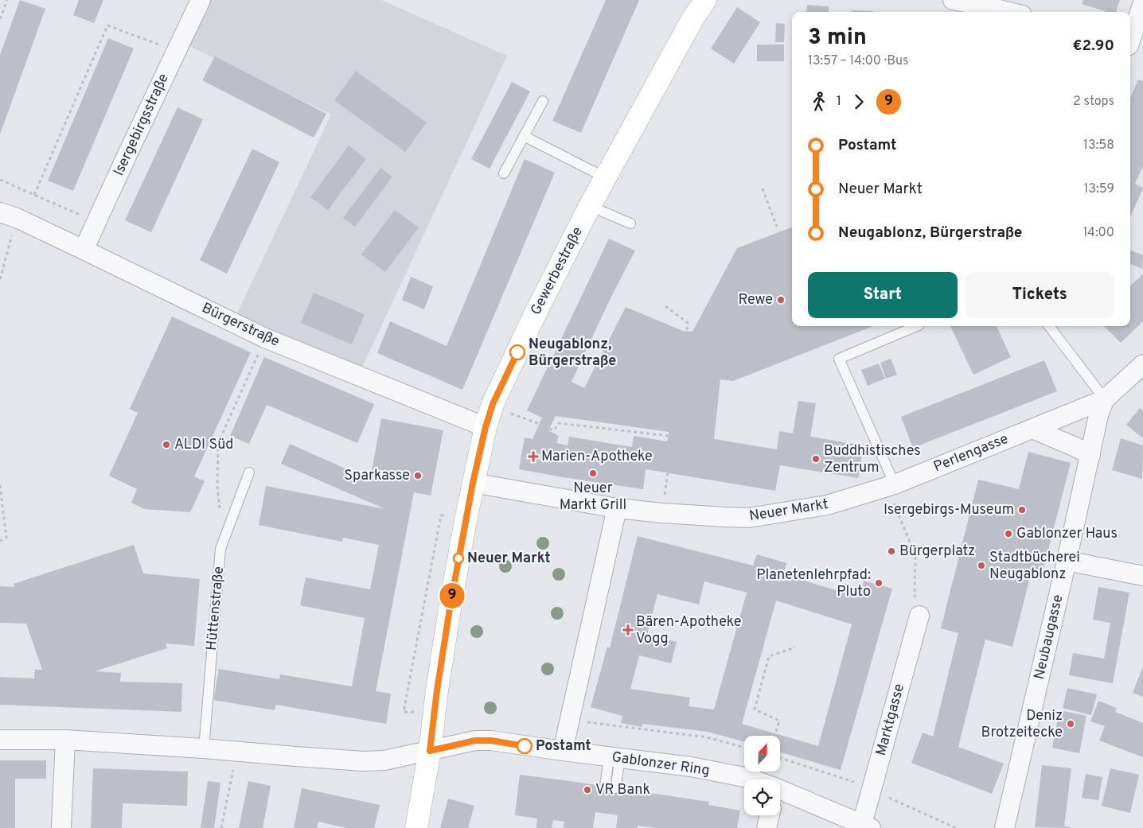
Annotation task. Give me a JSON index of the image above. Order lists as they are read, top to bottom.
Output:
{
  "streets": {
    "street": [
      "Isergebirgsstraße",
      "Gewerbestraße",
      "Bürgerstraße",
      "Perlengasse",
      "Neuer Markt",
      "Neubaugasse",
      "Marktgasse",
      "Gablonzer Ring"
    ],
    "lane": ["Hüttenstraße"]
  },
  "crossings": [
    ["Isergebirgsstraße", "Bürgerstraße"],
    ["Gewerbestraße", "Bürgerstraße"],
    ["Gewerbestraße", "Neuer Markt"],
    ["Gewerbestraße", "Gablonzer Ring"],
    ["Perlengasse", "Neuer Markt"],
    ["Perlengasse", "Neubaugasse"],
    ["Marktgasse", "Gablonzer Ring"]
  ],
  "places": {
    "other": [
      "Rewe",
      "Neugablonz, Bürgerstraße",
      "ALDI Süd",
      "Buddhistisches Zentrum",
      "Neuer Markt Grill",
      "Sparkasse",
      "Isergebirgs-Museum",
      "Gablonzer Haus",
      "Bürgerplatz",
      "Neuer Markt",
      "Stadtbücherei Neugablonz",
      "Planetenlehrpfad: Pluto",
      "Deniz Brotzeitecke",
      "Postamt",
      "VR Bank"
    ],
    "health": ["Marien-Apotheke", "Bären-Apotheke Vogg"]
  },
  "lines": ["bus line 9"],
  "north": "top right",
  "page": {
    "on_map": "9",
    "heading": ["3 min", "13:57 – 14:00 · Bus", "€2.90"],
    "legs": ["1", "9", "2 stops"],
    "list": [
      {
        "name": "Postamt",
        "value": "13:58"
      },
      {
        "name": "Neuer Markt",
        "value": "13:59"
      },
      {
        "name": "Neugablonz, Bürgerstraße",
        "value": "14:00"
      }
    ],
    "buttons": ["Start", "Tickets"]
  }
}
